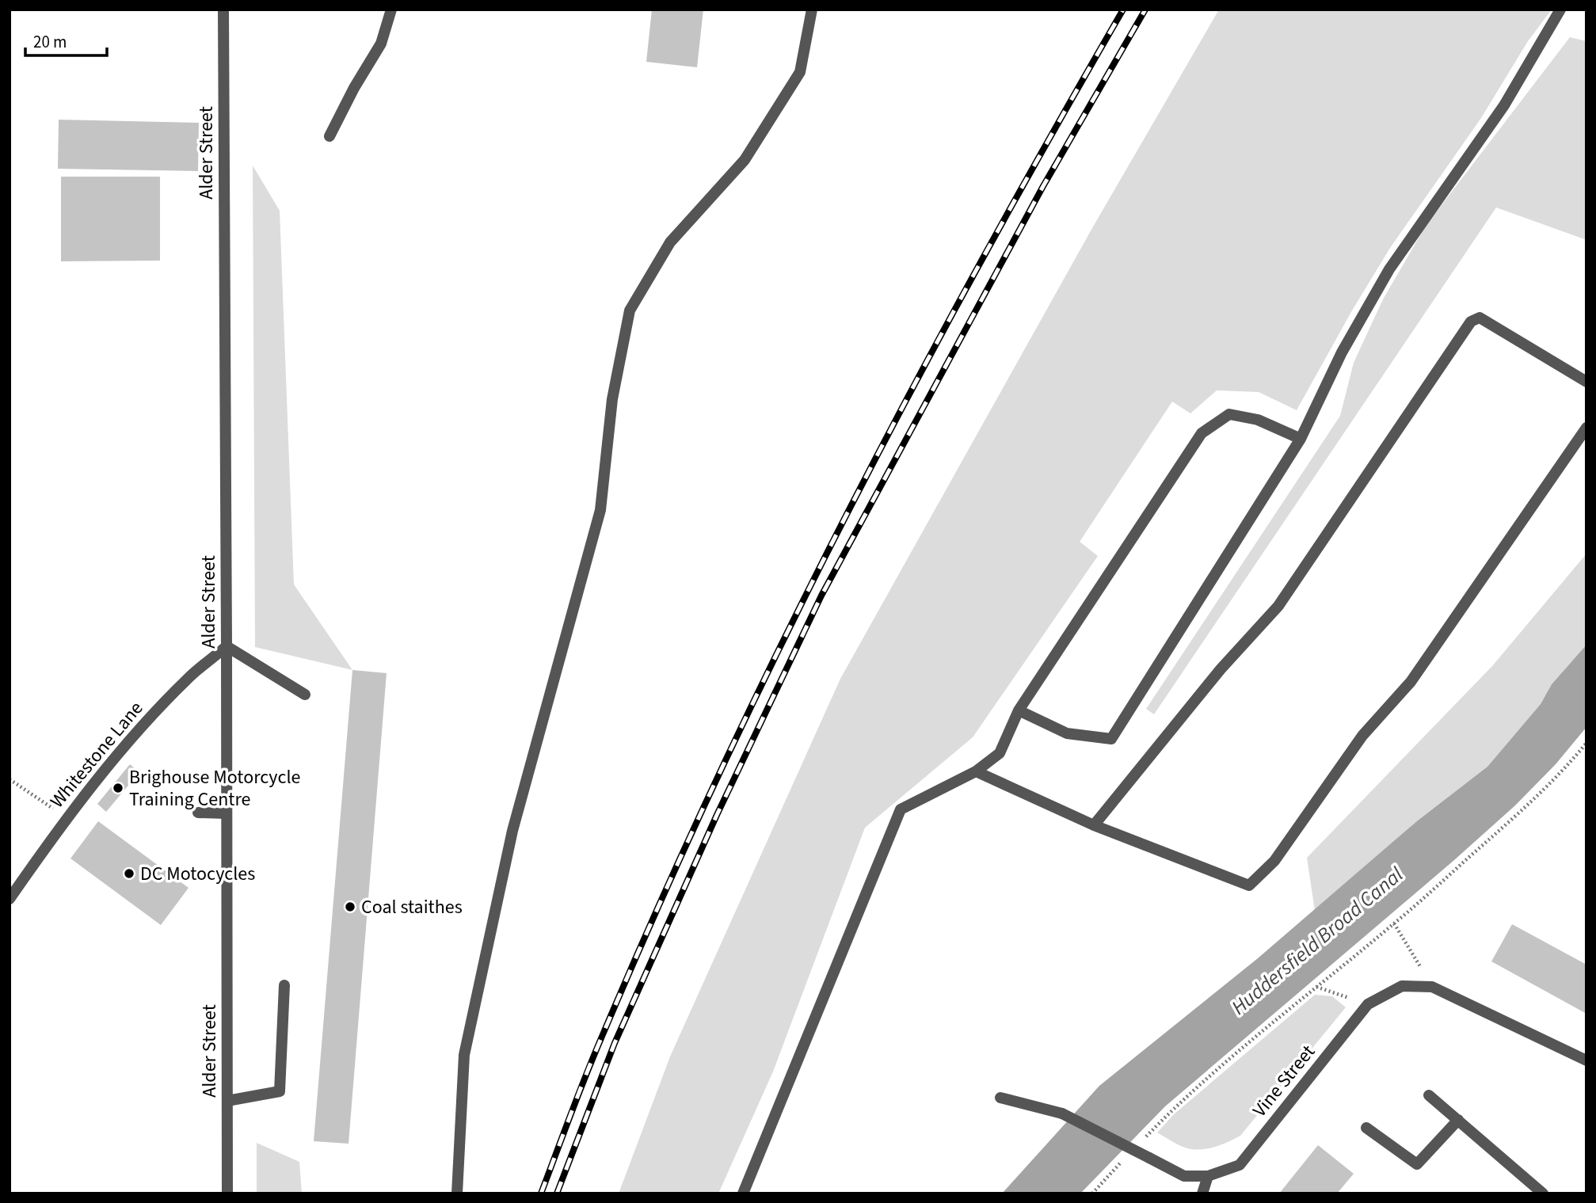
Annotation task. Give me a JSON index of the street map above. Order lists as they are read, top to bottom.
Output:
{
  "streets": {
    "street": ["Alder Street", "Whitestone Lane", "Vine Street"]
  },
  "crossings": [
    ["Alder Street", "Whitestone Lane"]
  ],
  "water": ["Huddersfield Broad Canal"],
  "places": ["Brighouse Motorcycle Training Centre", "DC Motocycles", "Coal staithes"],
  "scale_bar": "20 m"
}
